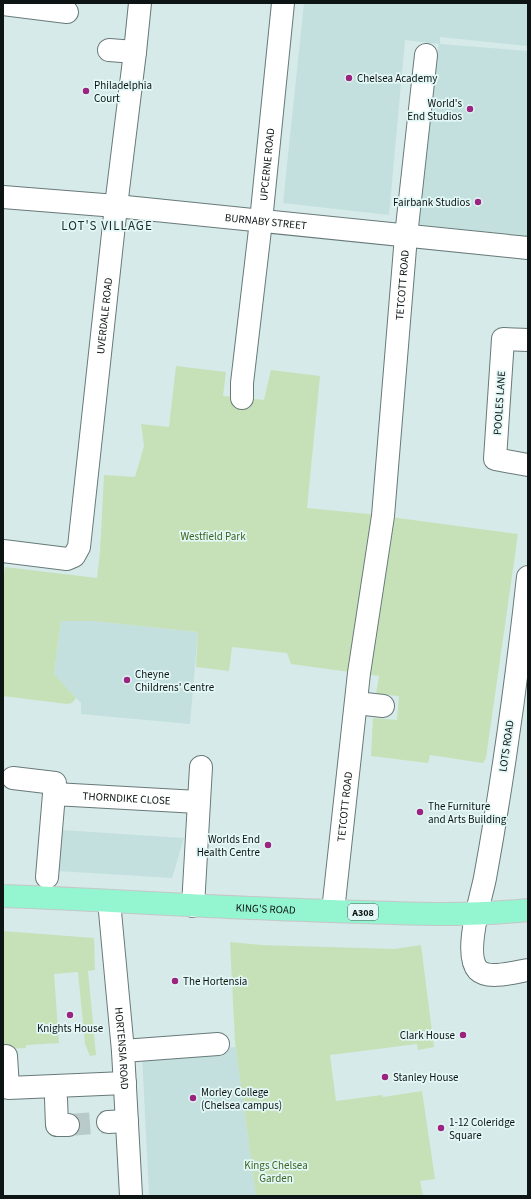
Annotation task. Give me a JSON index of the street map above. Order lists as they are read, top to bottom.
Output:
{
  "streets": {
    "main road": ["KING'S ROAD", "A308"],
    "street": [
      "UPCERNE ROAD",
      "BURNABY STREET",
      "TETCOTT ROAD",
      "UVERDALE ROAD",
      "POOLES LANE",
      "LOTS ROAD",
      "THORNDIKE CLOSE",
      "HORTENSIA ROAD"
    ]
  },
  "crossings": [
    ["UPCERNE ROAD", "BURNABY STREET"],
    ["BURNABY STREET", "TETCOTT ROAD"],
    ["BURNABY STREET", "UVERDALE ROAD"],
    ["TETCOTT ROAD", "KING'S ROAD"],
    ["LOTS ROAD", "KING'S ROAD"],
    ["KING'S ROAD", "HORTENSIA ROAD"]
  ],
  "districts": ["LOT'S VILLAGE"],
  "parks": ["Westfield Park", "Kings Chelsea Garden"],
  "places": [
    "Chelsea Academy",
    "Philadelphia Court",
    "World's End Studios",
    "Fairbank Studios",
    "Cheyne Childrens' Centre",
    "The Furniture and Arts Building",
    "Worlds End Health Centre",
    "The Hortensia",
    "Knights House",
    "Clark House",
    "Stanley House",
    "Morley College (Chelsea campus)",
    "1-12 Coleridge Square"
  ]
}
